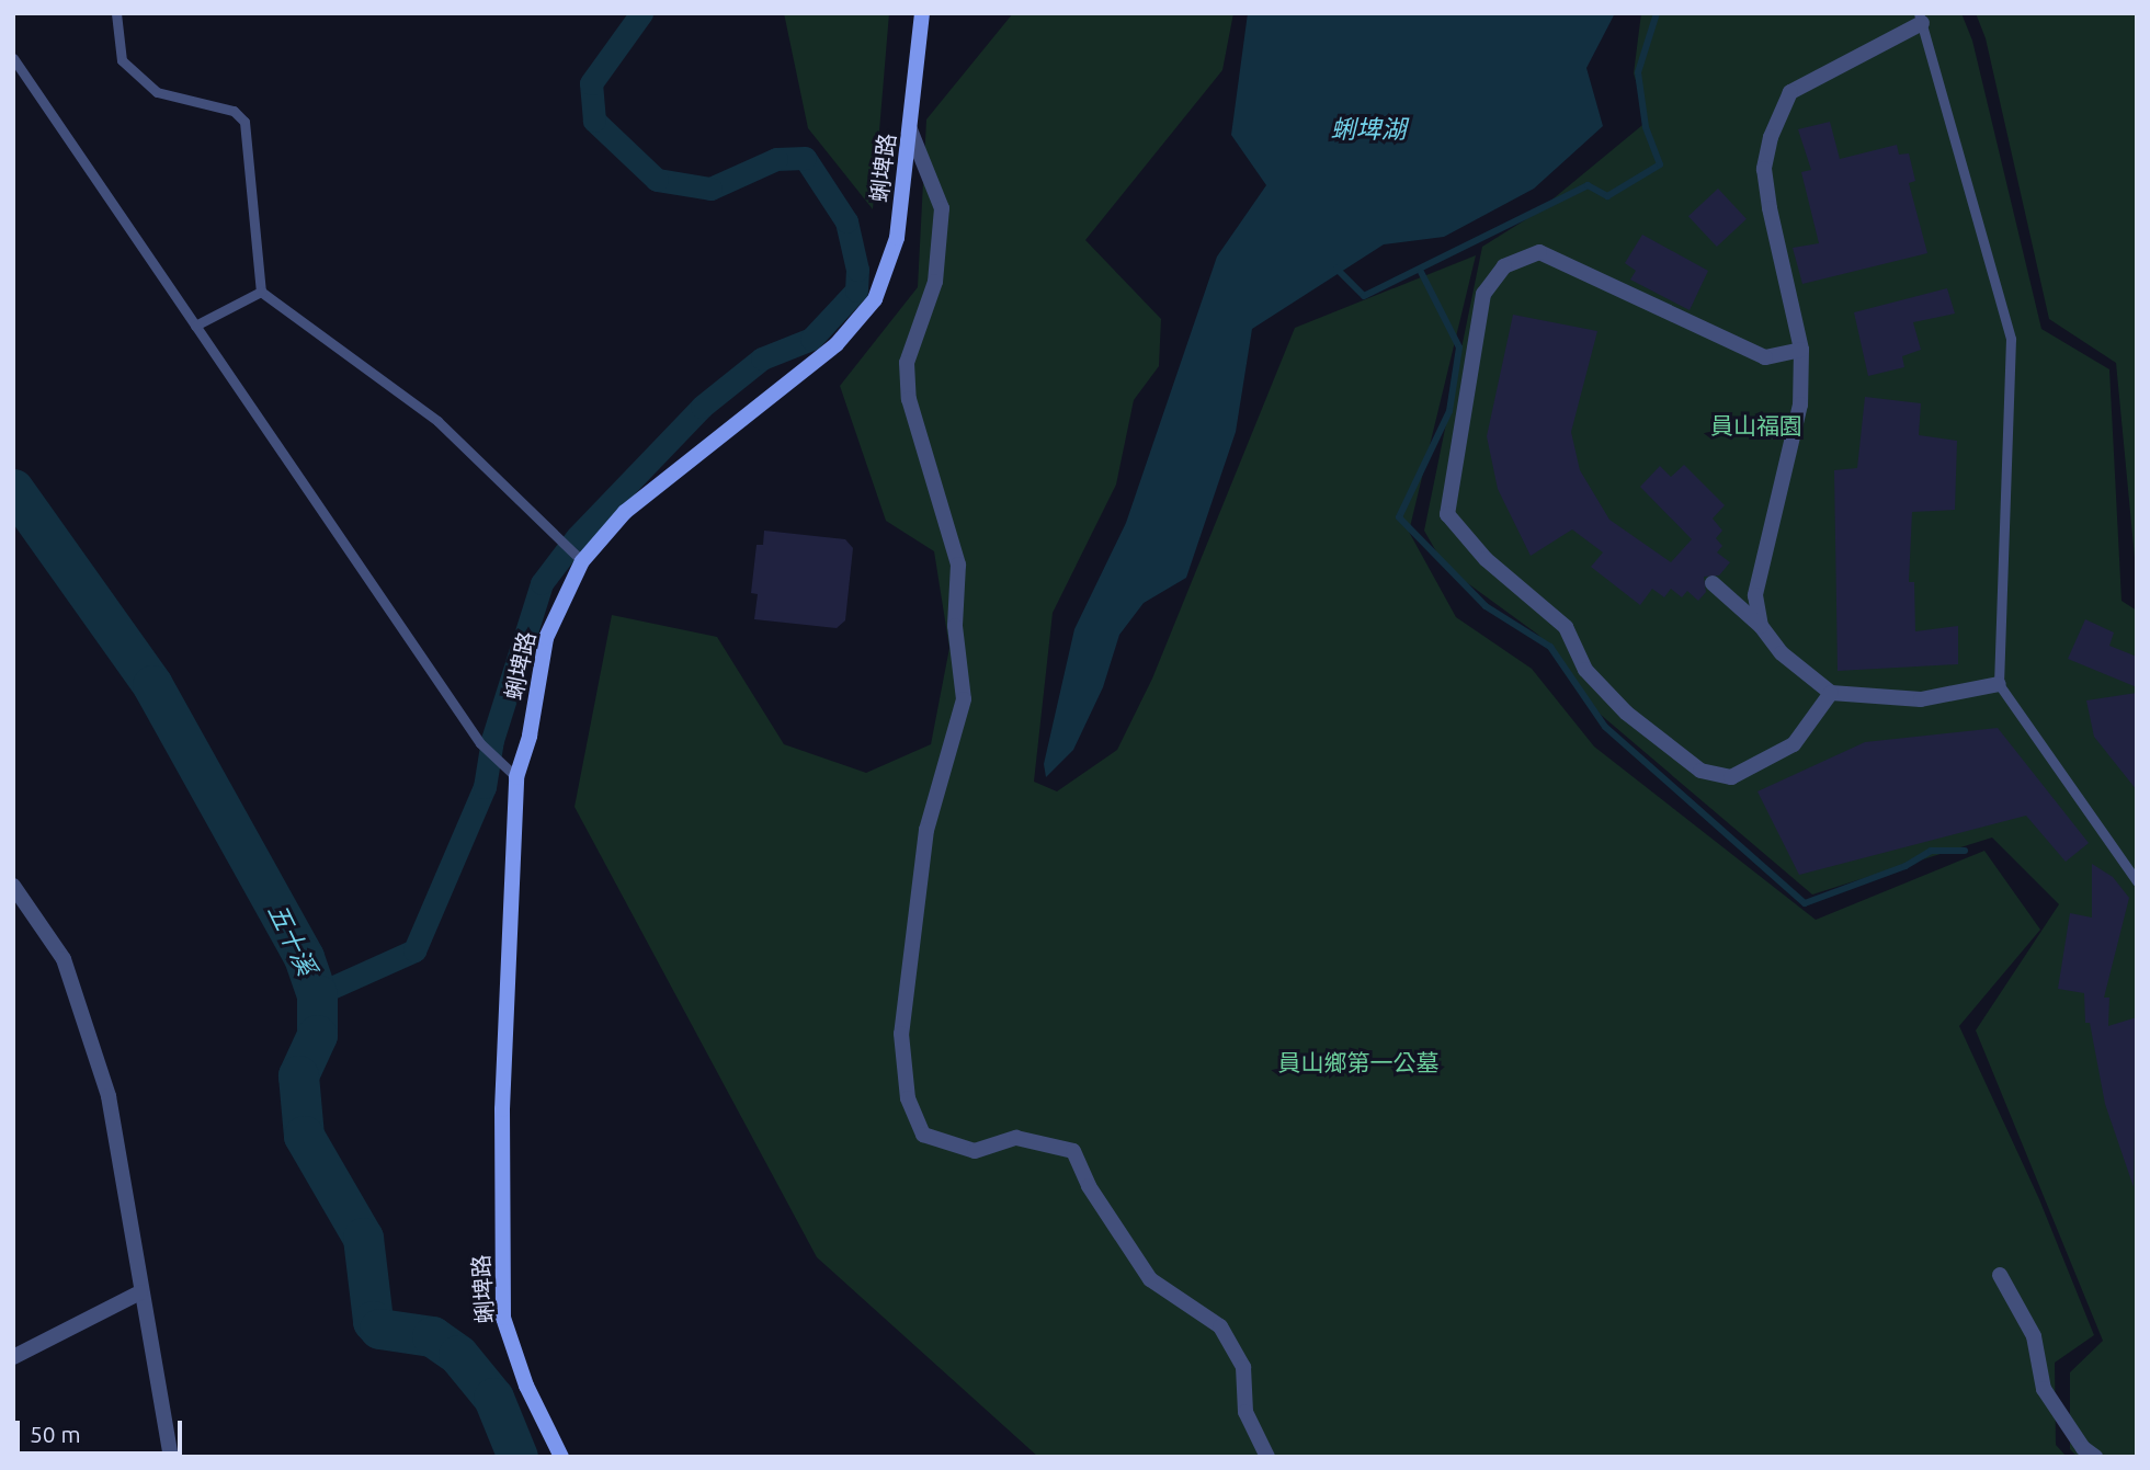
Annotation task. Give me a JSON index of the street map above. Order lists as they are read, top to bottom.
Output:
{
  "streets": {
    "street": ["蜊埤路"]
  },
  "water": ["蜊埤湖", "五十溪"],
  "parks": ["員山福園", "員山鄉第一公墓"],
  "scale_bar": "50 m"
}
